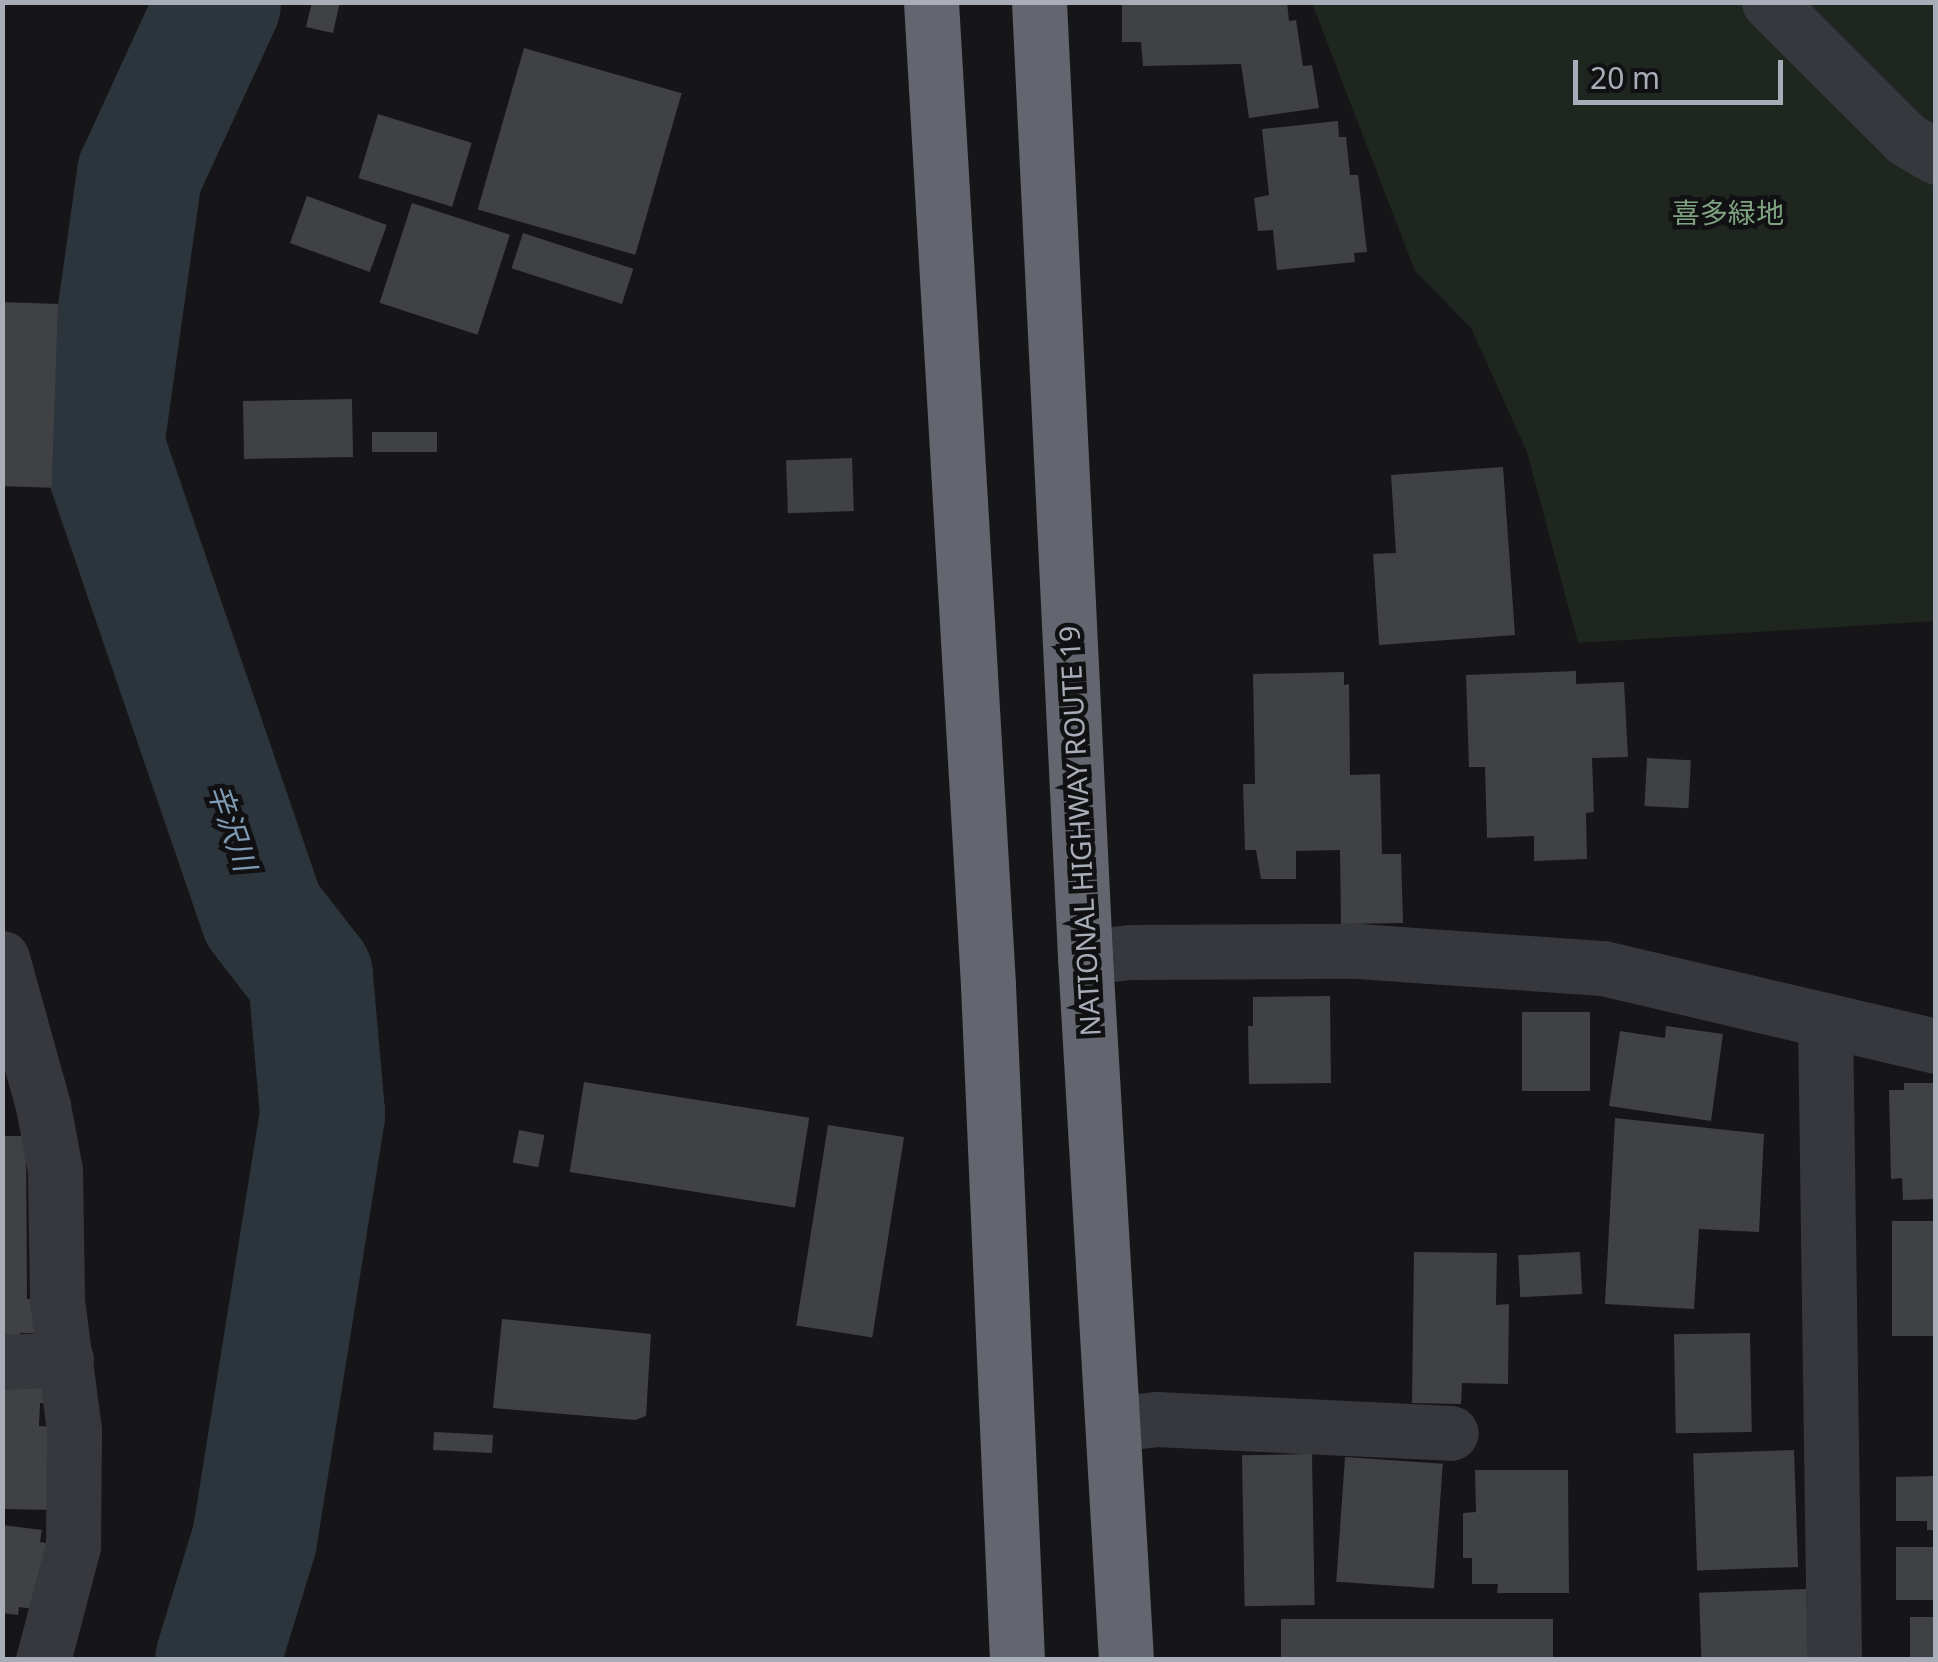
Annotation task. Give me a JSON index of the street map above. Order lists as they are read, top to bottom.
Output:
{
  "streets": {
    "highway": ["NATIONAL HIGHWAY ROUTE 19"]
  },
  "water": ["辛沢川"],
  "parks": ["喜多緑地"],
  "scale_bar": "20 m"
}
